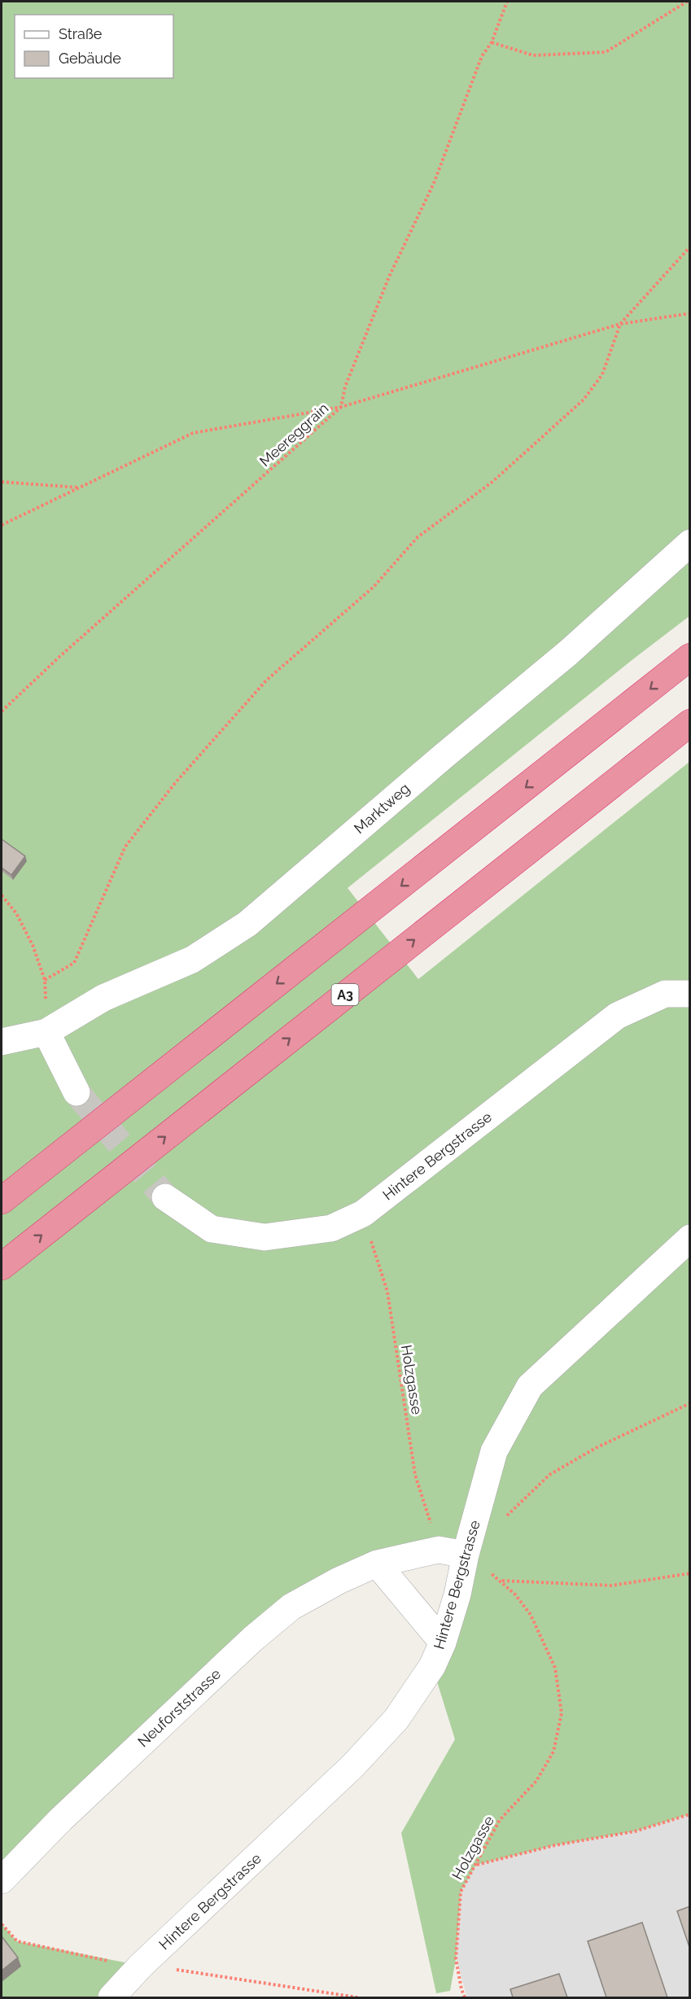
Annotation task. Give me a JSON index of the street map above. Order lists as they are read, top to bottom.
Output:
{
  "streets": {
    "highway": ["A3"],
    "street": ["Marktweg", "Hintere Bergstrasse", "Neuforststrasse"],
    "path": ["Meereggrain", "Holzgasse"]
  },
  "crossings": [
    ["Hintere Bergstrasse", "Holzgasse"],
    ["Hintere Bergstrasse", "Neuforststrasse"],
    ["Holzgasse", "Neuforststrasse"]
  ],
  "legend": ["Straße", "Gebäude"]
}
